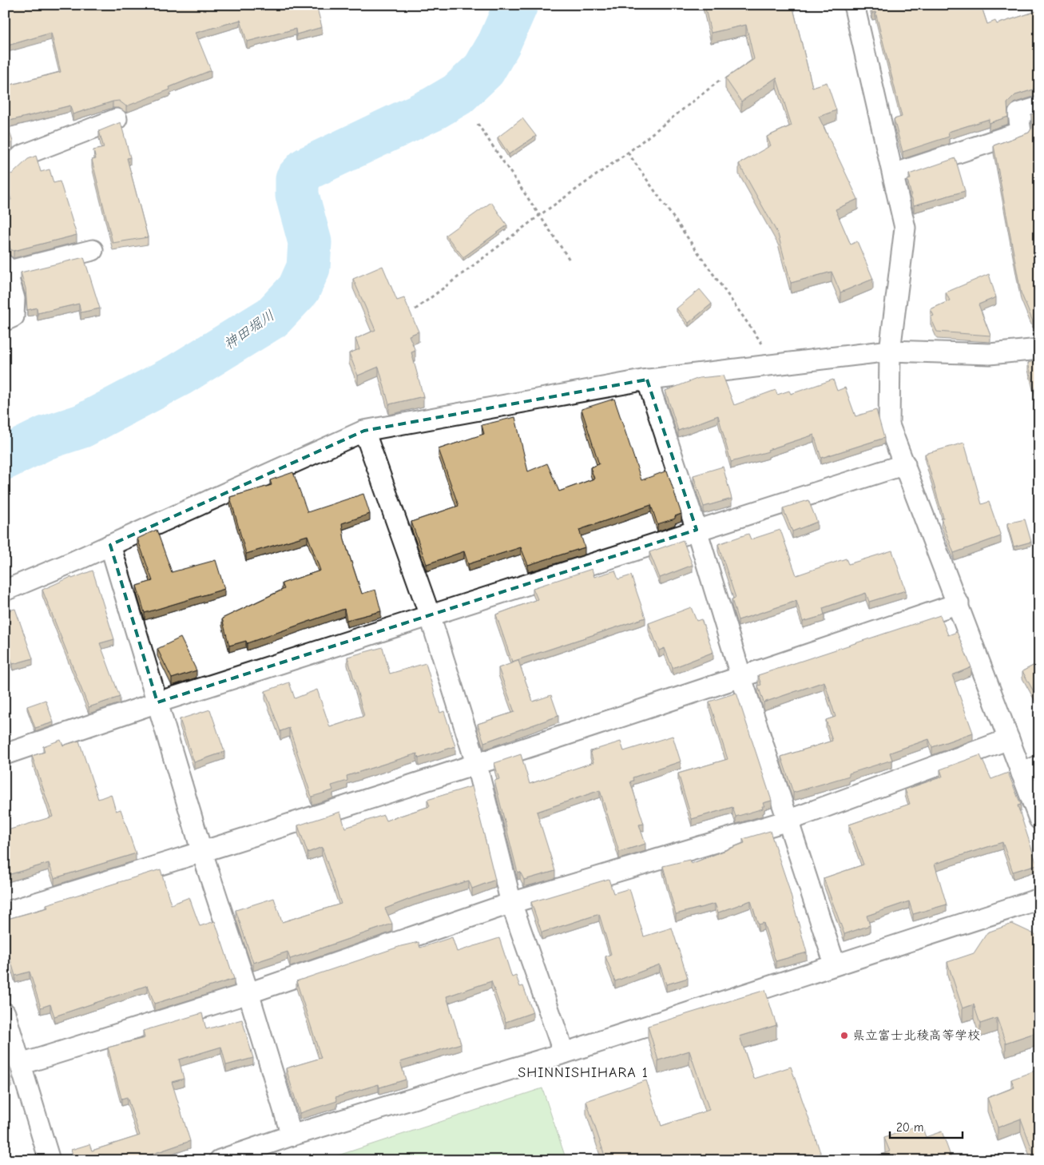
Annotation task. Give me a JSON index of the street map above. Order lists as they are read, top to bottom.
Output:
{
  "districts": ["SHINNISHIHARA 1"],
  "water": ["神田堀川"],
  "places": ["県立富士北稜高等学校"],
  "scale_bar": "20 m"
}
